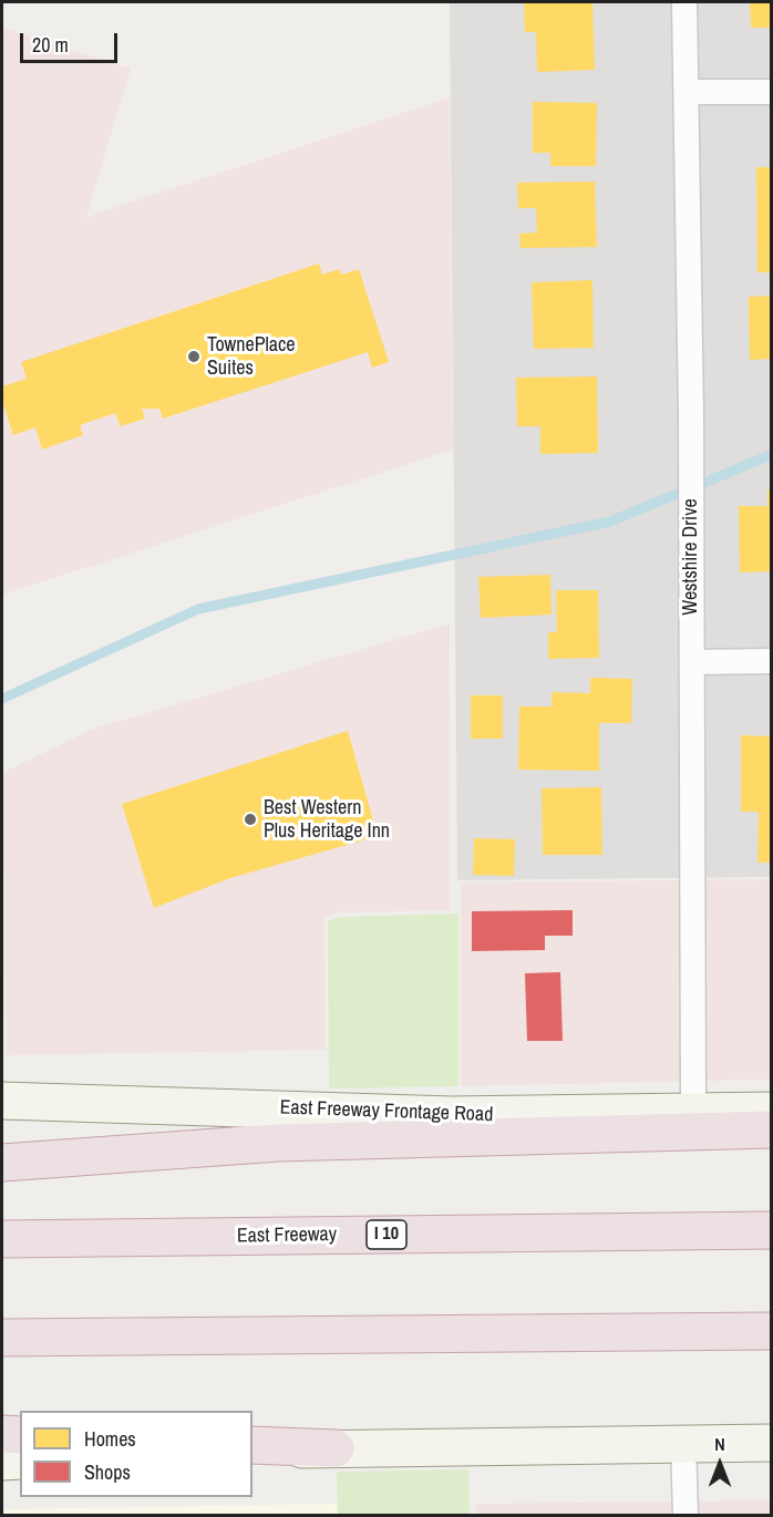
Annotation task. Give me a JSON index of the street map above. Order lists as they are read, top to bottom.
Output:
{
  "streets": {
    "highway": ["I 10", "East Freeway"],
    "main road": ["East Freeway Frontage Road"],
    "street": ["Westshire Drive"]
  },
  "crossings": [
    ["Westshire Drive", "East Freeway Frontage Road"]
  ],
  "places": ["TownePlace Suites", "Best Western Plus Heritage Inn"],
  "legend": ["Homes", "Shops"],
  "scale_bar": "20 m",
  "north": "top"
}
